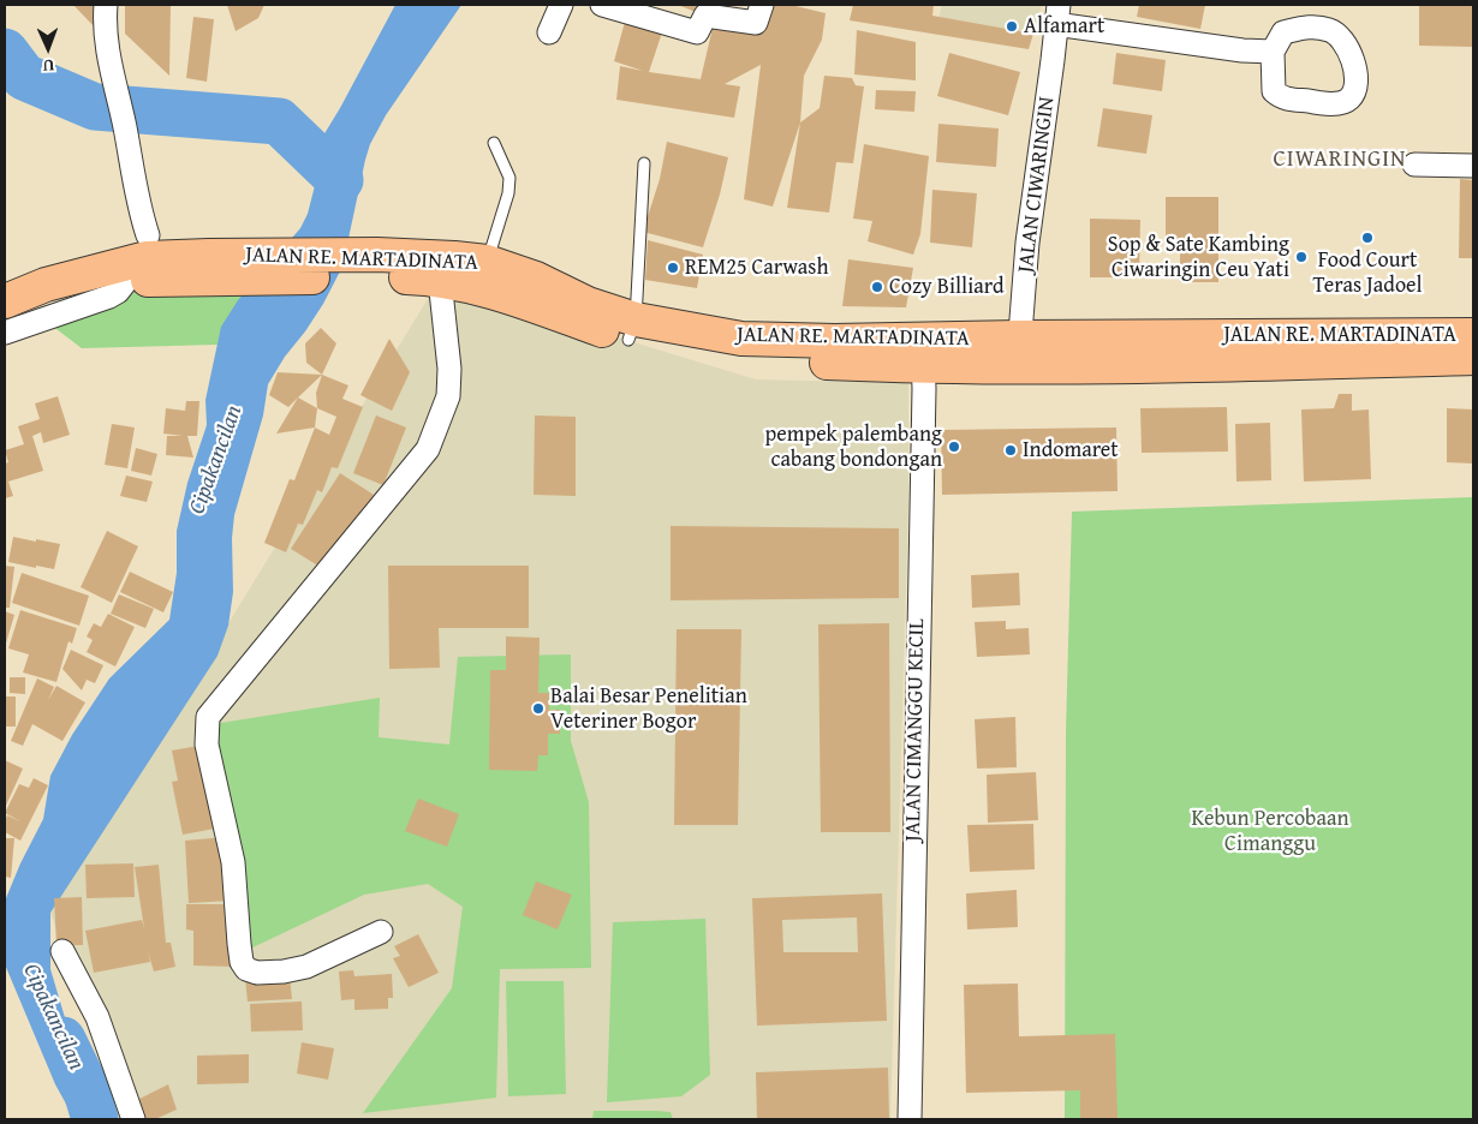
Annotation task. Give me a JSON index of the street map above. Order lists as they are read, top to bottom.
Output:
{
  "streets": {
    "main road": ["JALAN RE. MARTADINATA"],
    "street": ["JALAN CIWARINGIN", "JALAN CIMANGGU KECIL"]
  },
  "crossings": [
    ["JALAN CIWARINGIN", "JALAN RE. MARTADINATA"],
    ["JALAN RE. MARTADINATA", "JALAN CIMANGGU KECIL"]
  ],
  "districts": ["CIWARINGIN"],
  "water": ["Cipakancilan"],
  "parks": ["Kebun Percobaan Cimanggu"],
  "places": [
    "Alfamart",
    "Food Court Teras Jadoel",
    "Sop & Sate Kambing Ciwaringin Ceu Yati",
    "REM25 Carwash",
    "Cozy Billiard",
    "pempek palembang cabang bondongan",
    "Indomaret",
    "Balai Besar Penelitian Veteriner Bogor"
  ],
  "north": "bottom"
}
